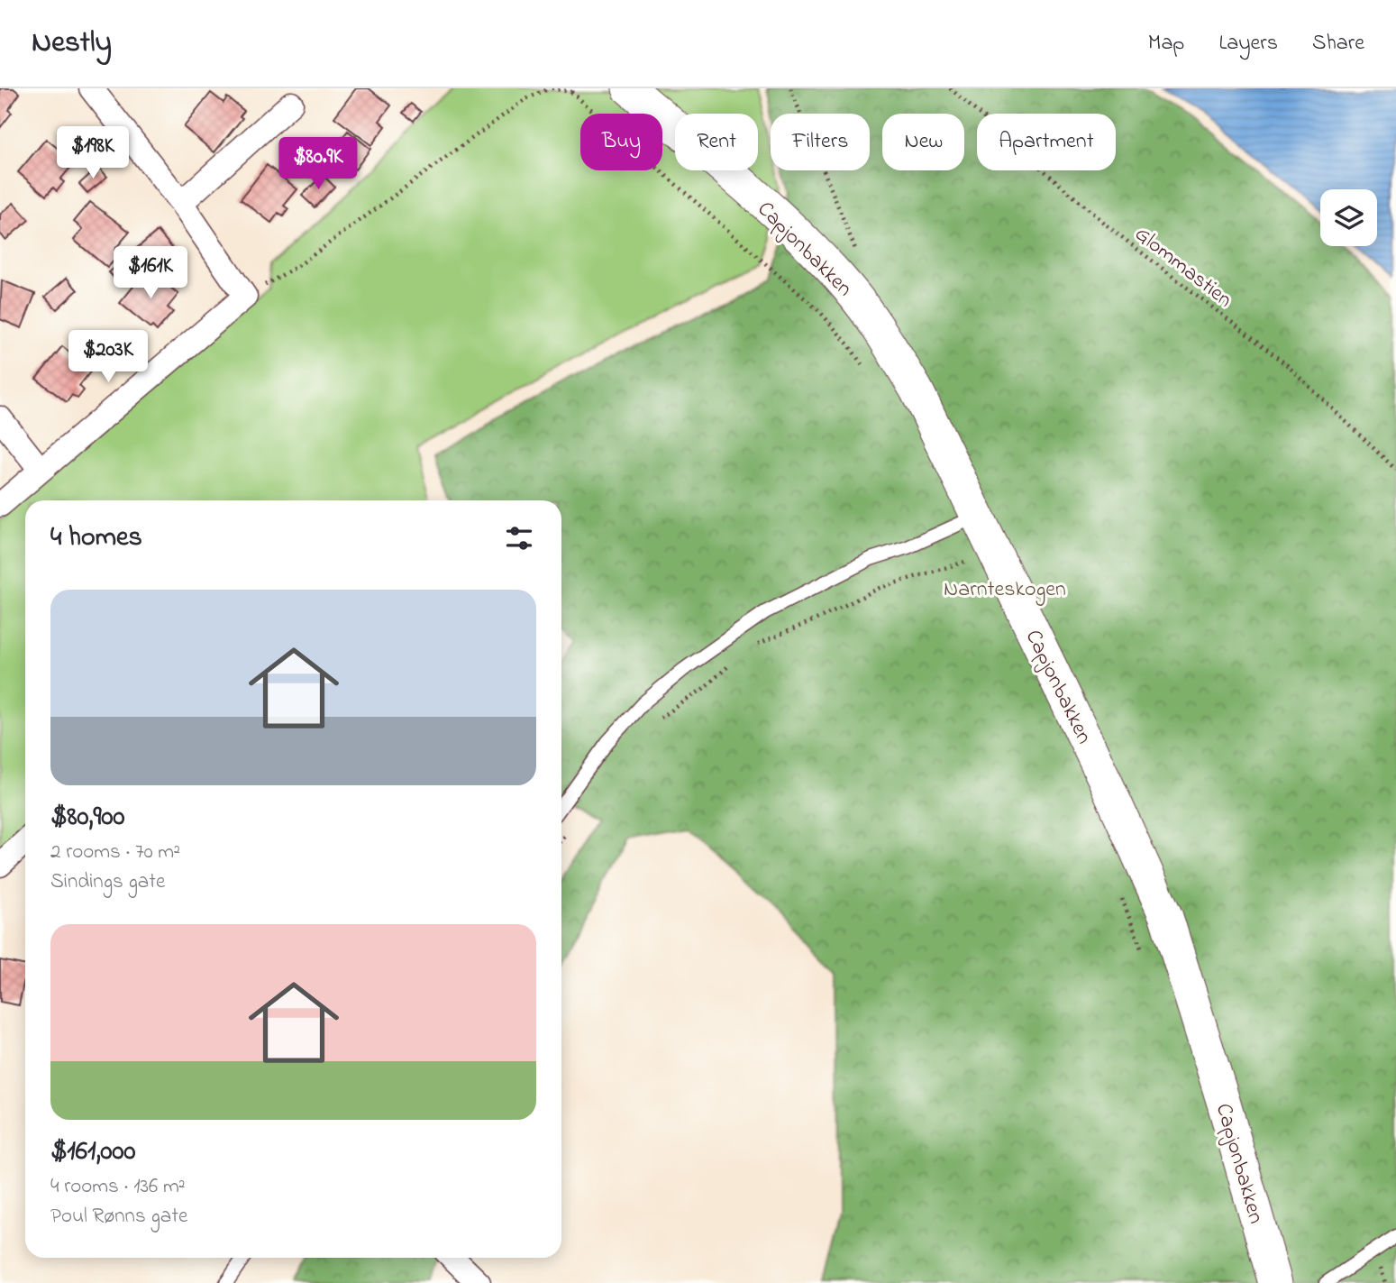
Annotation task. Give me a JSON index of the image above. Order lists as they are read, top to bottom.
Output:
{
  "streets": {
    "main road": ["Capjonbakken"],
    "path": ["Glommastien"]
  },
  "parks": ["Narnteskogen"],
  "page": {
    "header": "Nestly",
    "nav": ["Map", "Layers", "Share"],
    "chip": [
      "Buy",
      "Rent",
      "Filters",
      "New",
      "Apartment"
    ],
    "price": [
      "$198K",
      "$80.9K",
      "$161K",
      "$203K"
    ],
    "heading": "4 homes",
    "list": [
      {
        "name": "$80,900",
        "note": "2 rooms · 70 m² · Sindings gate"
      },
      {
        "name": "$161,000",
        "note": "4 rooms · 136 m² · Poul Rønns gate"
      }
    ]
  }
}
